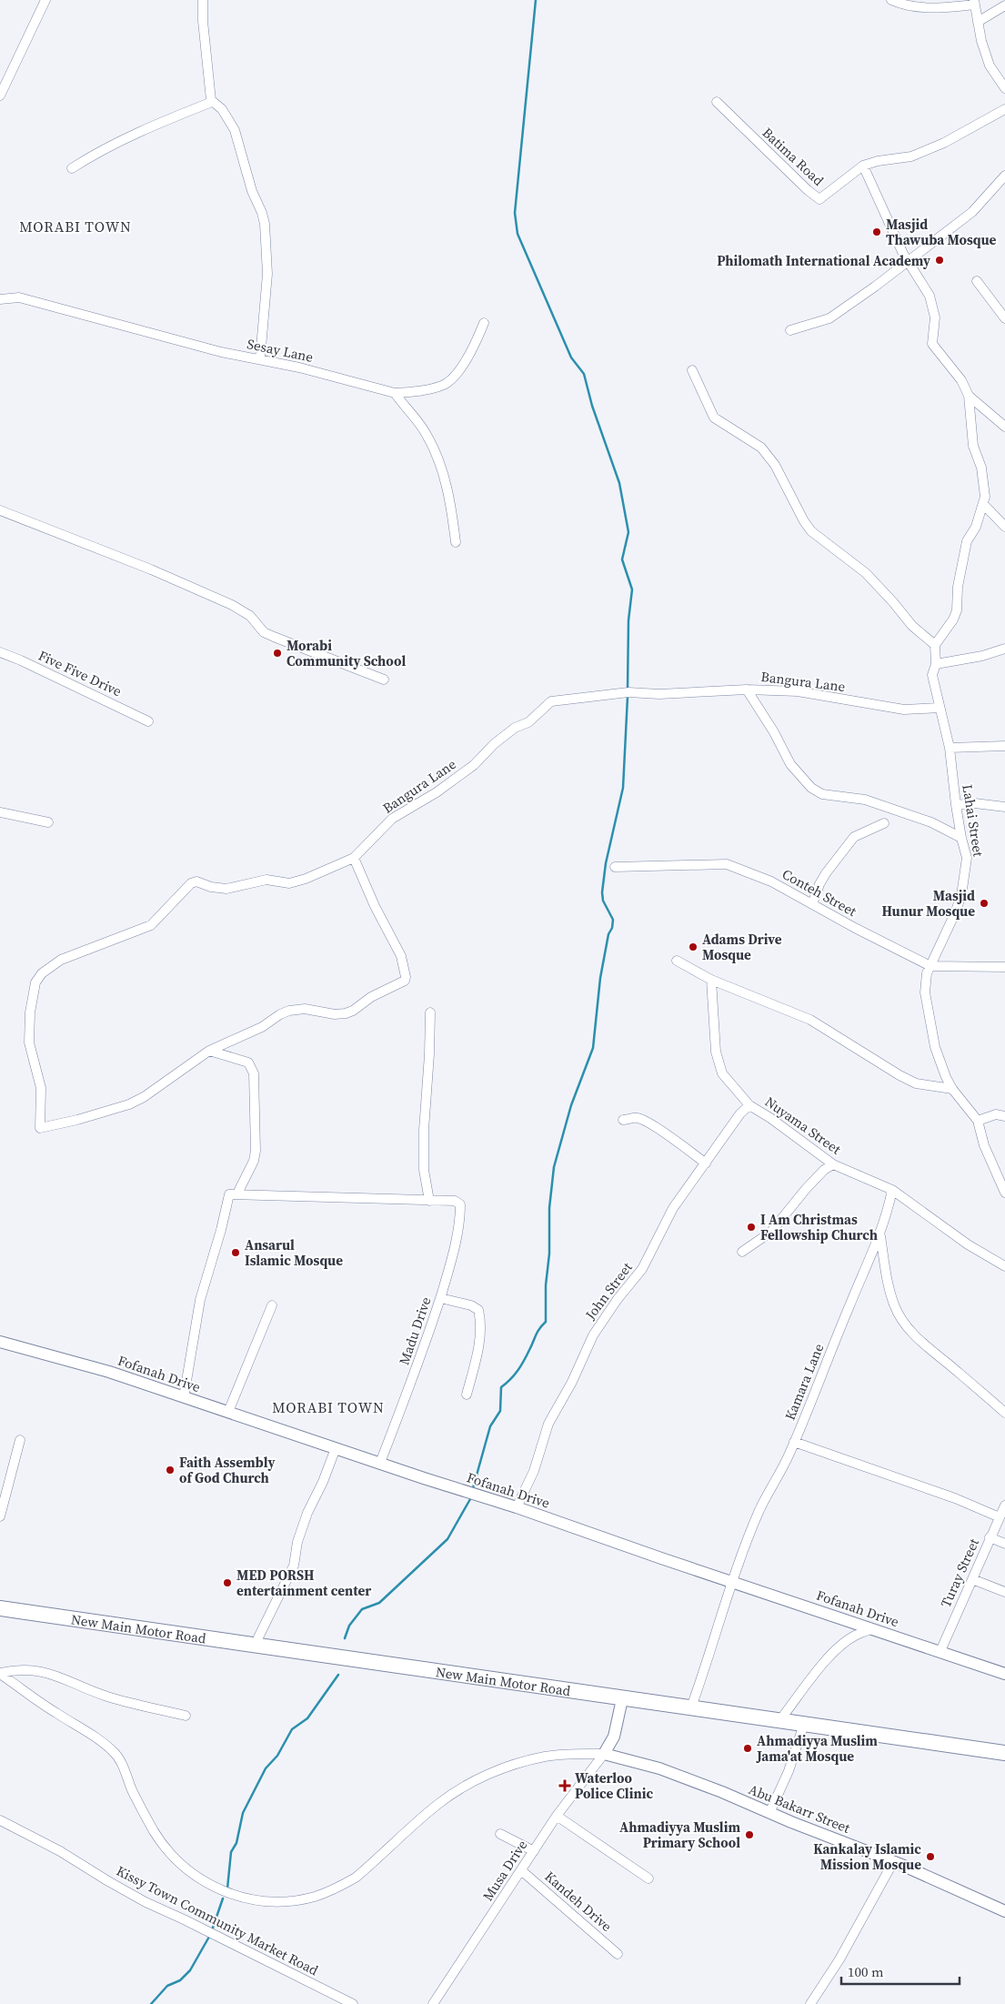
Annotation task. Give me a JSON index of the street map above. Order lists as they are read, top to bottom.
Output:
{
  "streets": {
    "highway": ["New Main Motor Road"],
    "street": [
      "Batima Road",
      "Sesay Lane",
      "Five Five Drive",
      "Bangura Lane",
      "Lahai Street",
      "Conteh Street",
      "Nuyama Street",
      "John Street",
      "Madu Drive",
      "Fofanah Drive",
      "Kamara Lane",
      "Turay Street",
      "Abu Bakarr Street",
      "Musa Drive",
      "Kandeh Drive",
      "Kissy Town Community Market Road"
    ]
  },
  "crossings": [
    ["Bangura Lane", "Lahai Street"],
    ["Lahai Street", "Conteh Street"],
    ["Nuyama Street", "John Street"],
    ["Nuyama Street", "Kamara Lane"],
    ["John Street", "Fofanah Drive"],
    ["Madu Drive", "Fofanah Drive"],
    ["Fofanah Drive", "Kamara Lane"],
    ["Fofanah Drive", "Turay Street"],
    ["Kamara Lane", "New Main Motor Road"],
    ["Abu Bakarr Street", "Musa Drive"],
    ["Musa Drive", "Kandeh Drive"]
  ],
  "districts": ["MORABI TOWN", "MORABI TOWN"],
  "places": {
    "other": [
      "Masjid Thawuba Mosque",
      "Philomath International Academy",
      "Morabi Community School",
      "Masjid Hunur Mosque",
      "Adams Drive Mosque",
      "I Am Christmas Fellowship Church",
      "Ansarul Islamic Mosque",
      "Faith Assembly of God Church",
      "MED PORSH entertainment center",
      "Ahmadiyya Muslim Jama'at Mosque",
      "Ahmadiyya Muslim Primary School",
      "Kankalay Islamic Mission Mosque"
    ],
    "health": ["Waterloo Police Clinic"]
  },
  "scale_bar": "100 m"
}
